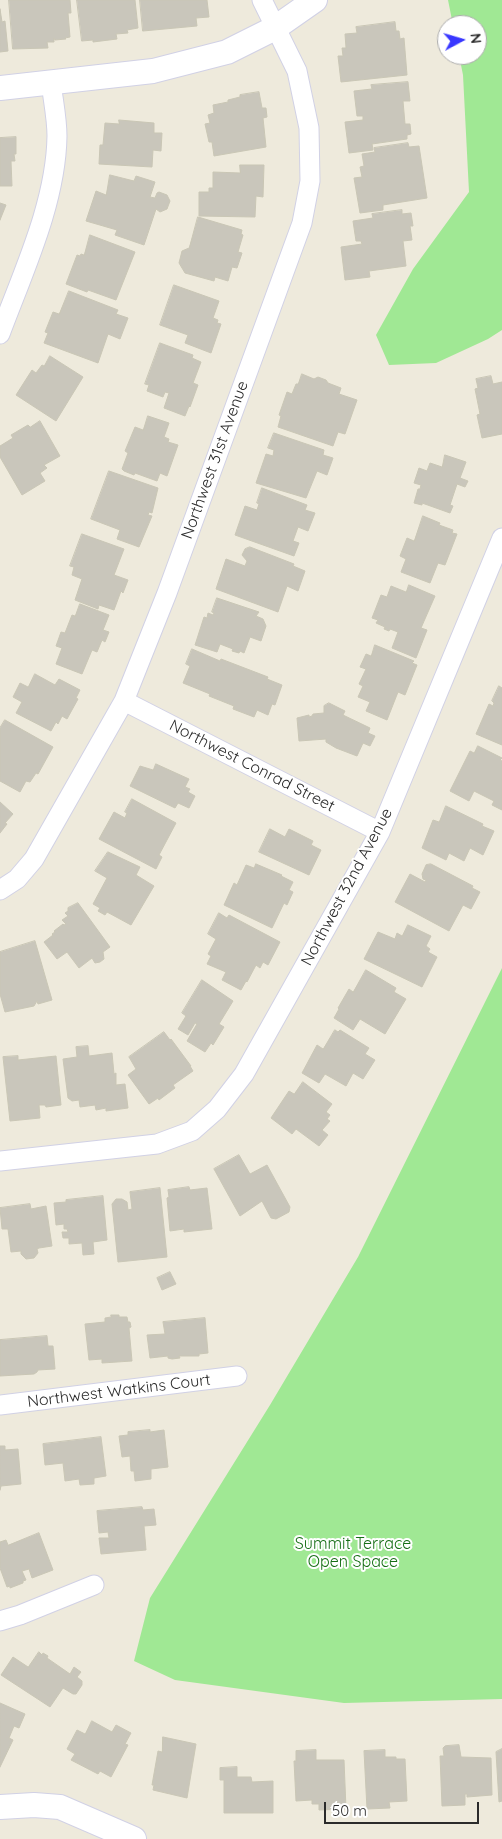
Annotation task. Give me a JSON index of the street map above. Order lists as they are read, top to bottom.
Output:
{
  "streets": {
    "street": [
      "Northwest 31st Avenue",
      "Northwest Conrad Street",
      "Northwest 32nd Avenue",
      "Northwest Watkins Court"
    ]
  },
  "crossings": [
    ["Northwest 31st Avenue", "Northwest Conrad Street"],
    ["Northwest Conrad Street", "Northwest 32nd Avenue"]
  ],
  "parks": ["Summit Terrace Open Space"],
  "scale_bar": "50 m",
  "north": "right"
}
